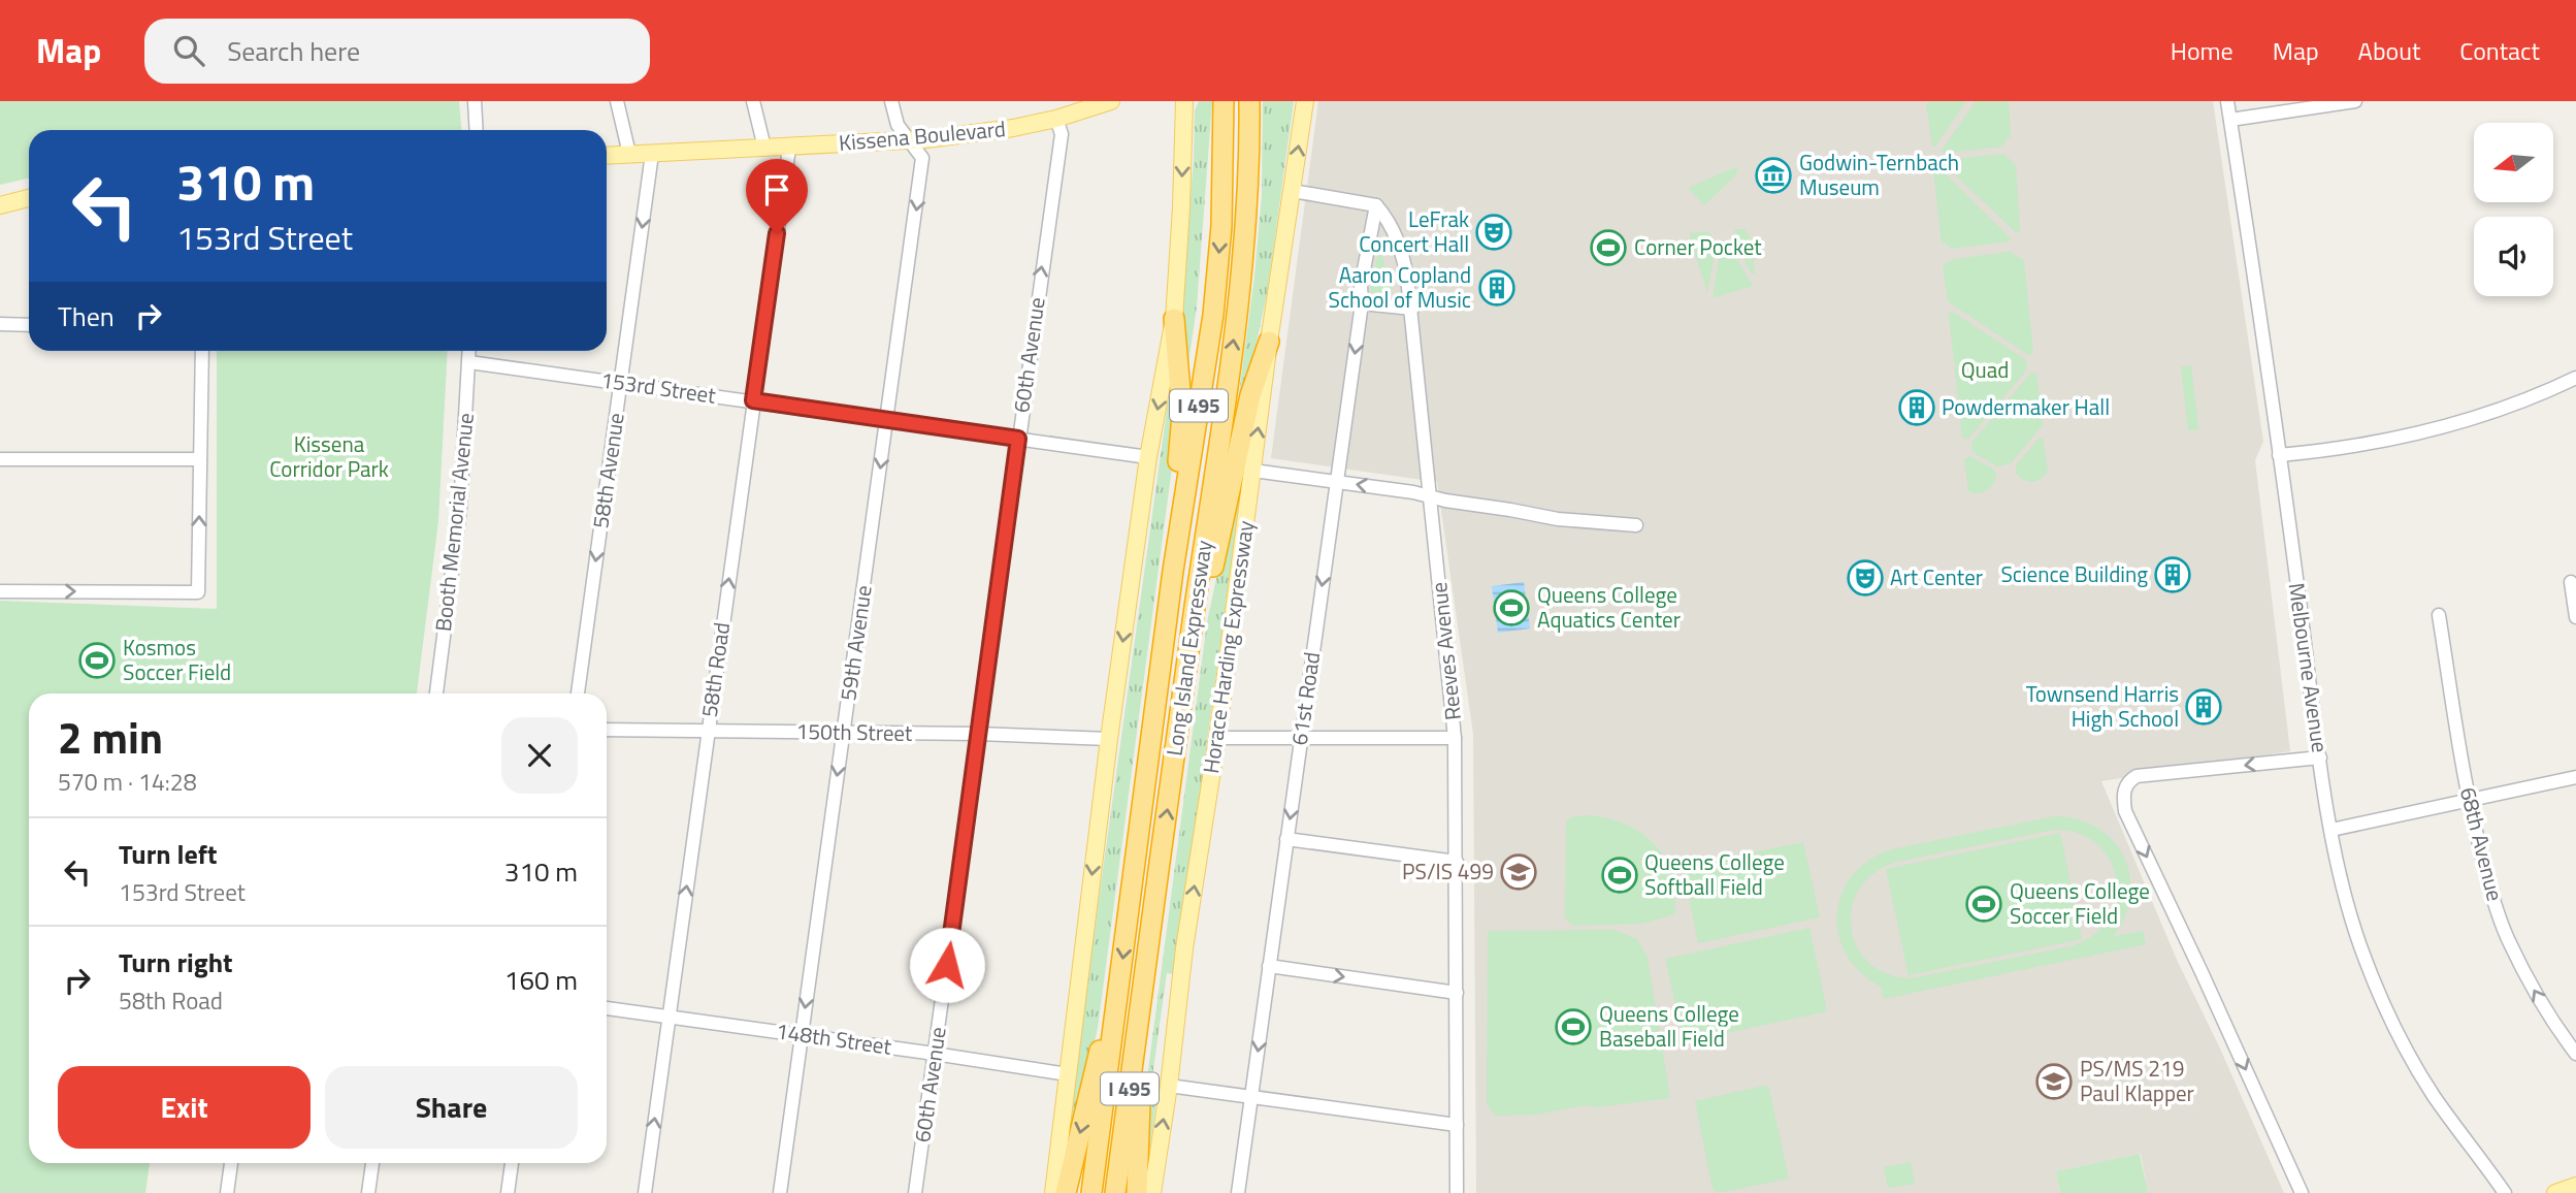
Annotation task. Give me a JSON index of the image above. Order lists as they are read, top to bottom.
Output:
{
  "streets": {
    "highway": ["I 495", "Long Island Expressway"],
    "main road": ["Kissena Boulevard", "Horace Harding Expressway"],
    "street": [
      "60th Avenue",
      "153rd Street",
      "58th Avenue",
      "Booth Memorial Avenue",
      "59th Avenue",
      "Reeves Avenue",
      "Melbourne Avenue",
      "58th Road",
      "61st Road",
      "150th Street",
      "68th Avenue",
      "148th Street"
    ]
  },
  "crossings": [
    ["Kissena Boulevard", "60th Avenue"],
    ["Kissena Boulevard", "58th Avenue"],
    ["Kissena Boulevard", "59th Avenue"],
    ["Kissena Boulevard", "58th Road"],
    ["60th Avenue", "153rd Street"],
    ["60th Avenue", "150th Street"],
    ["60th Avenue", "148th Street"],
    ["153rd Street", "58th Avenue"],
    ["153rd Street", "Booth Memorial Avenue"],
    ["153rd Street", "59th Avenue"],
    ["153rd Street", "58th Road"],
    ["59th Avenue", "150th Street"],
    ["59th Avenue", "148th Street"],
    ["Reeves Avenue", "61st Road"],
    ["58th Road", "150th Street"],
    ["58th Road", "148th Street"]
  ],
  "one_way": [
    "58th Avenue",
    "59th Avenue",
    "58th Road",
    "61st Road",
    "68th Avenue"
  ],
  "parks": ["Quad", "Kissena Corridor Park"],
  "places": {
    "museum": ["Godwin-Ternbach Museum"],
    "theatre": ["LeFrak Concert Hall", "Art Center"],
    "sports": [
      "Corner Pocket",
      "Queens College Aquatics Center",
      "Kosmos Soccer Field",
      "Queens College Softball Field",
      "Queens College Soccer Field",
      "Queens College Baseball Field"
    ],
    "building": [
      "Aaron Copland School of Music",
      "Powdermaker Hall",
      "Science Building",
      "Townsend Harris High School"
    ],
    "school or university": ["PS/IS 499", "PS/MS 219 Paul Klapper"]
  },
  "north": "left",
  "page": {
    "header": "Map",
    "search": "Search here",
    "nav": [
      "Home",
      "Map",
      "About",
      "Contact"
    ],
    "turn": ["310 m", "153rd Street"],
    "then": "Then",
    "heading": ["2 min", "570 m · 14:28"],
    "list": [
      {
        "name": "Turn left",
        "note": "153rd Street",
        "value": "310 m"
      },
      {
        "name": "Turn right",
        "note": "58th Road",
        "value": "160 m"
      }
    ],
    "buttons": ["Exit", "Share"]
  }
}
